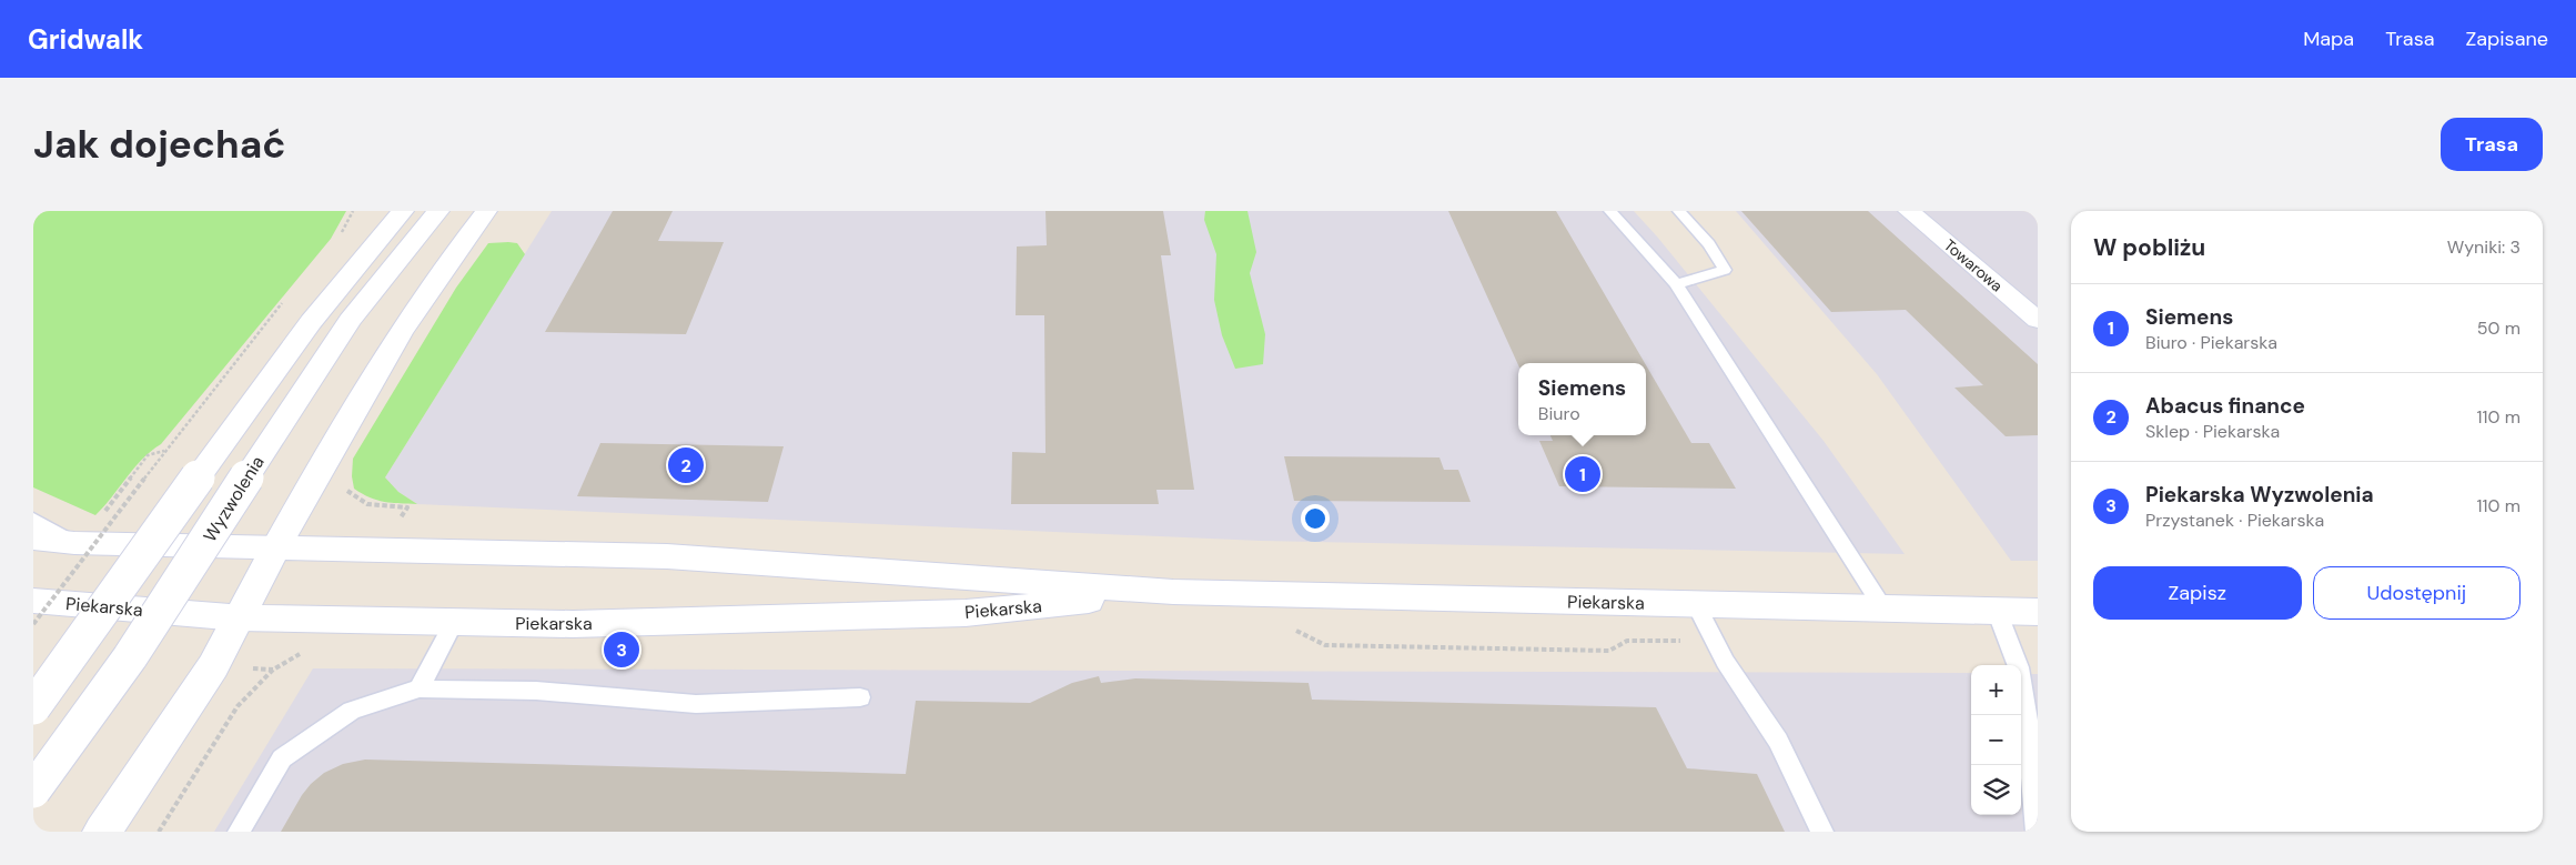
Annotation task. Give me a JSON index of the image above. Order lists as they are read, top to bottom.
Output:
{
  "streets": {
    "street": ["Towarowa", "Wyzwolenia", "Piekarska"]
  },
  "page": {
    "header": "Gridwalk",
    "nav": ["Mapa", "Trasa", "Zapisane"],
    "buttons": [
      "Trasa",
      ["Zapisz", "Udostępnij"]
    ],
    "title": "Jak dojechać",
    "heading": ["W pobliżu", "Wyniki: 3"],
    "list": [
      {
        "mark": "1",
        "name": "Siemens",
        "note": "Biuro · Piekarska",
        "value": "50 m"
      },
      {
        "mark": "2",
        "name": "Abacus finance",
        "note": "Sklep · Piekarska",
        "value": "110 m"
      },
      {
        "mark": "3",
        "name": "Piekarska Wyzwolenia",
        "note": "Przystanek · Piekarska",
        "value": "110 m"
      }
    ],
    "popup": ["Siemens", "Biuro"],
    "pins": ["2", "1", "3"],
    "map_buttons": ["+", "−"]
  }
}
